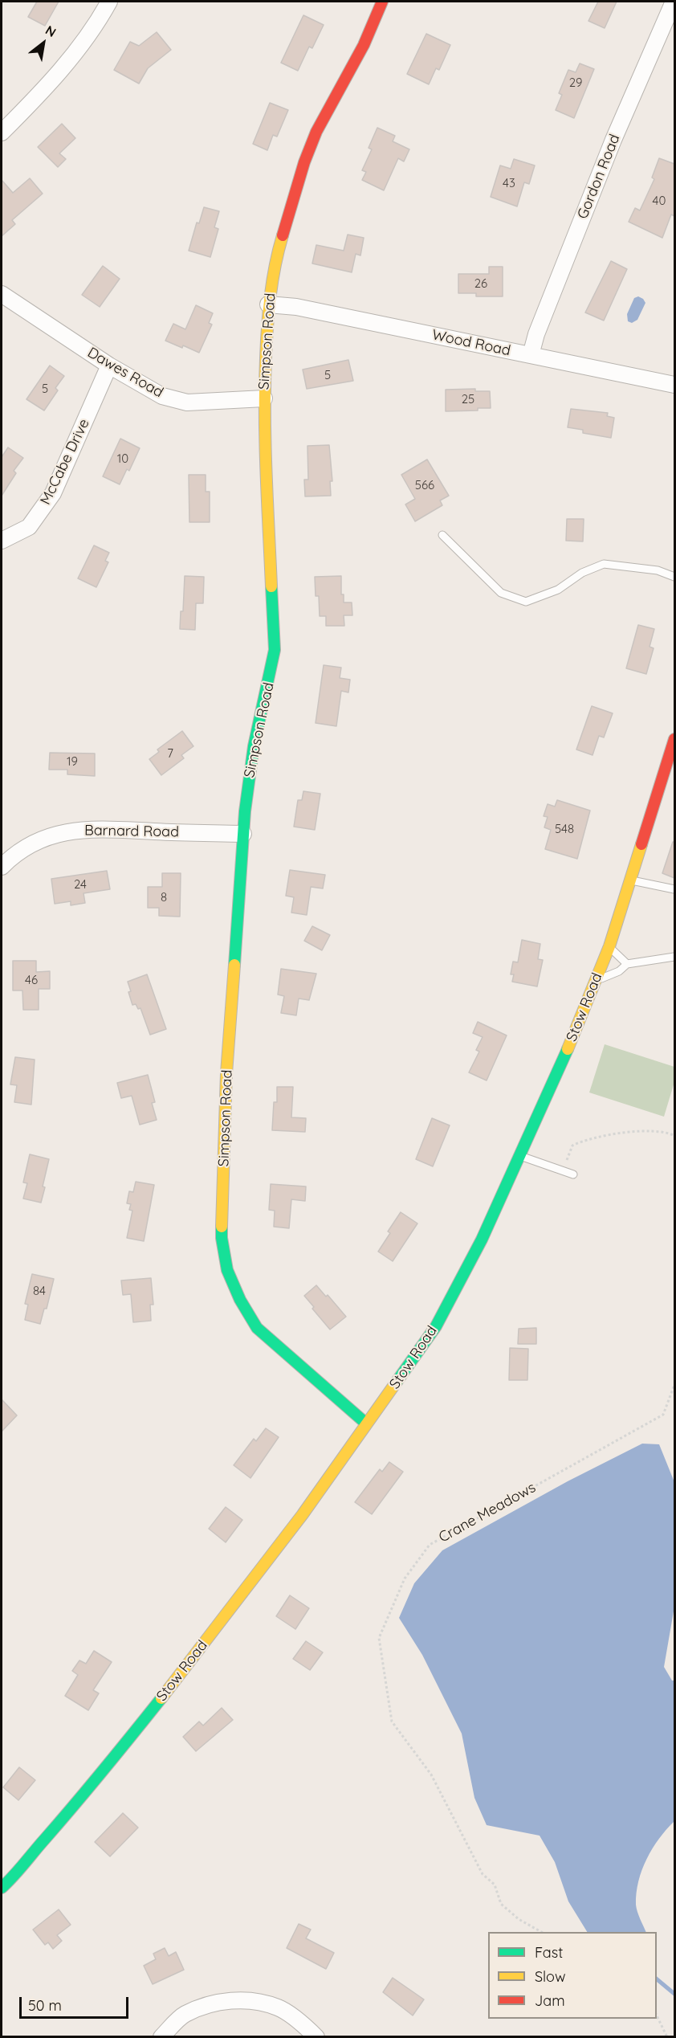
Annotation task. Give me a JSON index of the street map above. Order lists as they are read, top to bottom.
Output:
{
  "streets": {
    "street": [
      "Gordon Road",
      "Simpson Road",
      "Wood Road",
      "Dawes Road",
      "McCabe Drive",
      "Barnard Road",
      "Stow Road"
    ],
    "path": ["Crane Meadows"]
  },
  "crossings": [
    ["Gordon Road", "Wood Road"],
    ["Simpson Road", "Wood Road"],
    ["Simpson Road", "Dawes Road"],
    ["Simpson Road", "Barnard Road"],
    ["Simpson Road", "Stow Road"],
    ["Dawes Road", "McCabe Drive"]
  ],
  "house_numbers": [
    "29",
    "43",
    "40",
    "26",
    "5",
    "5",
    "25",
    "10",
    "566",
    "7",
    "19",
    "548",
    "24",
    "8",
    "46",
    "84"
  ],
  "legend": ["Fast", "Slow", "Jam"],
  "scale_bar": "50 m",
  "north": "top right"
}
